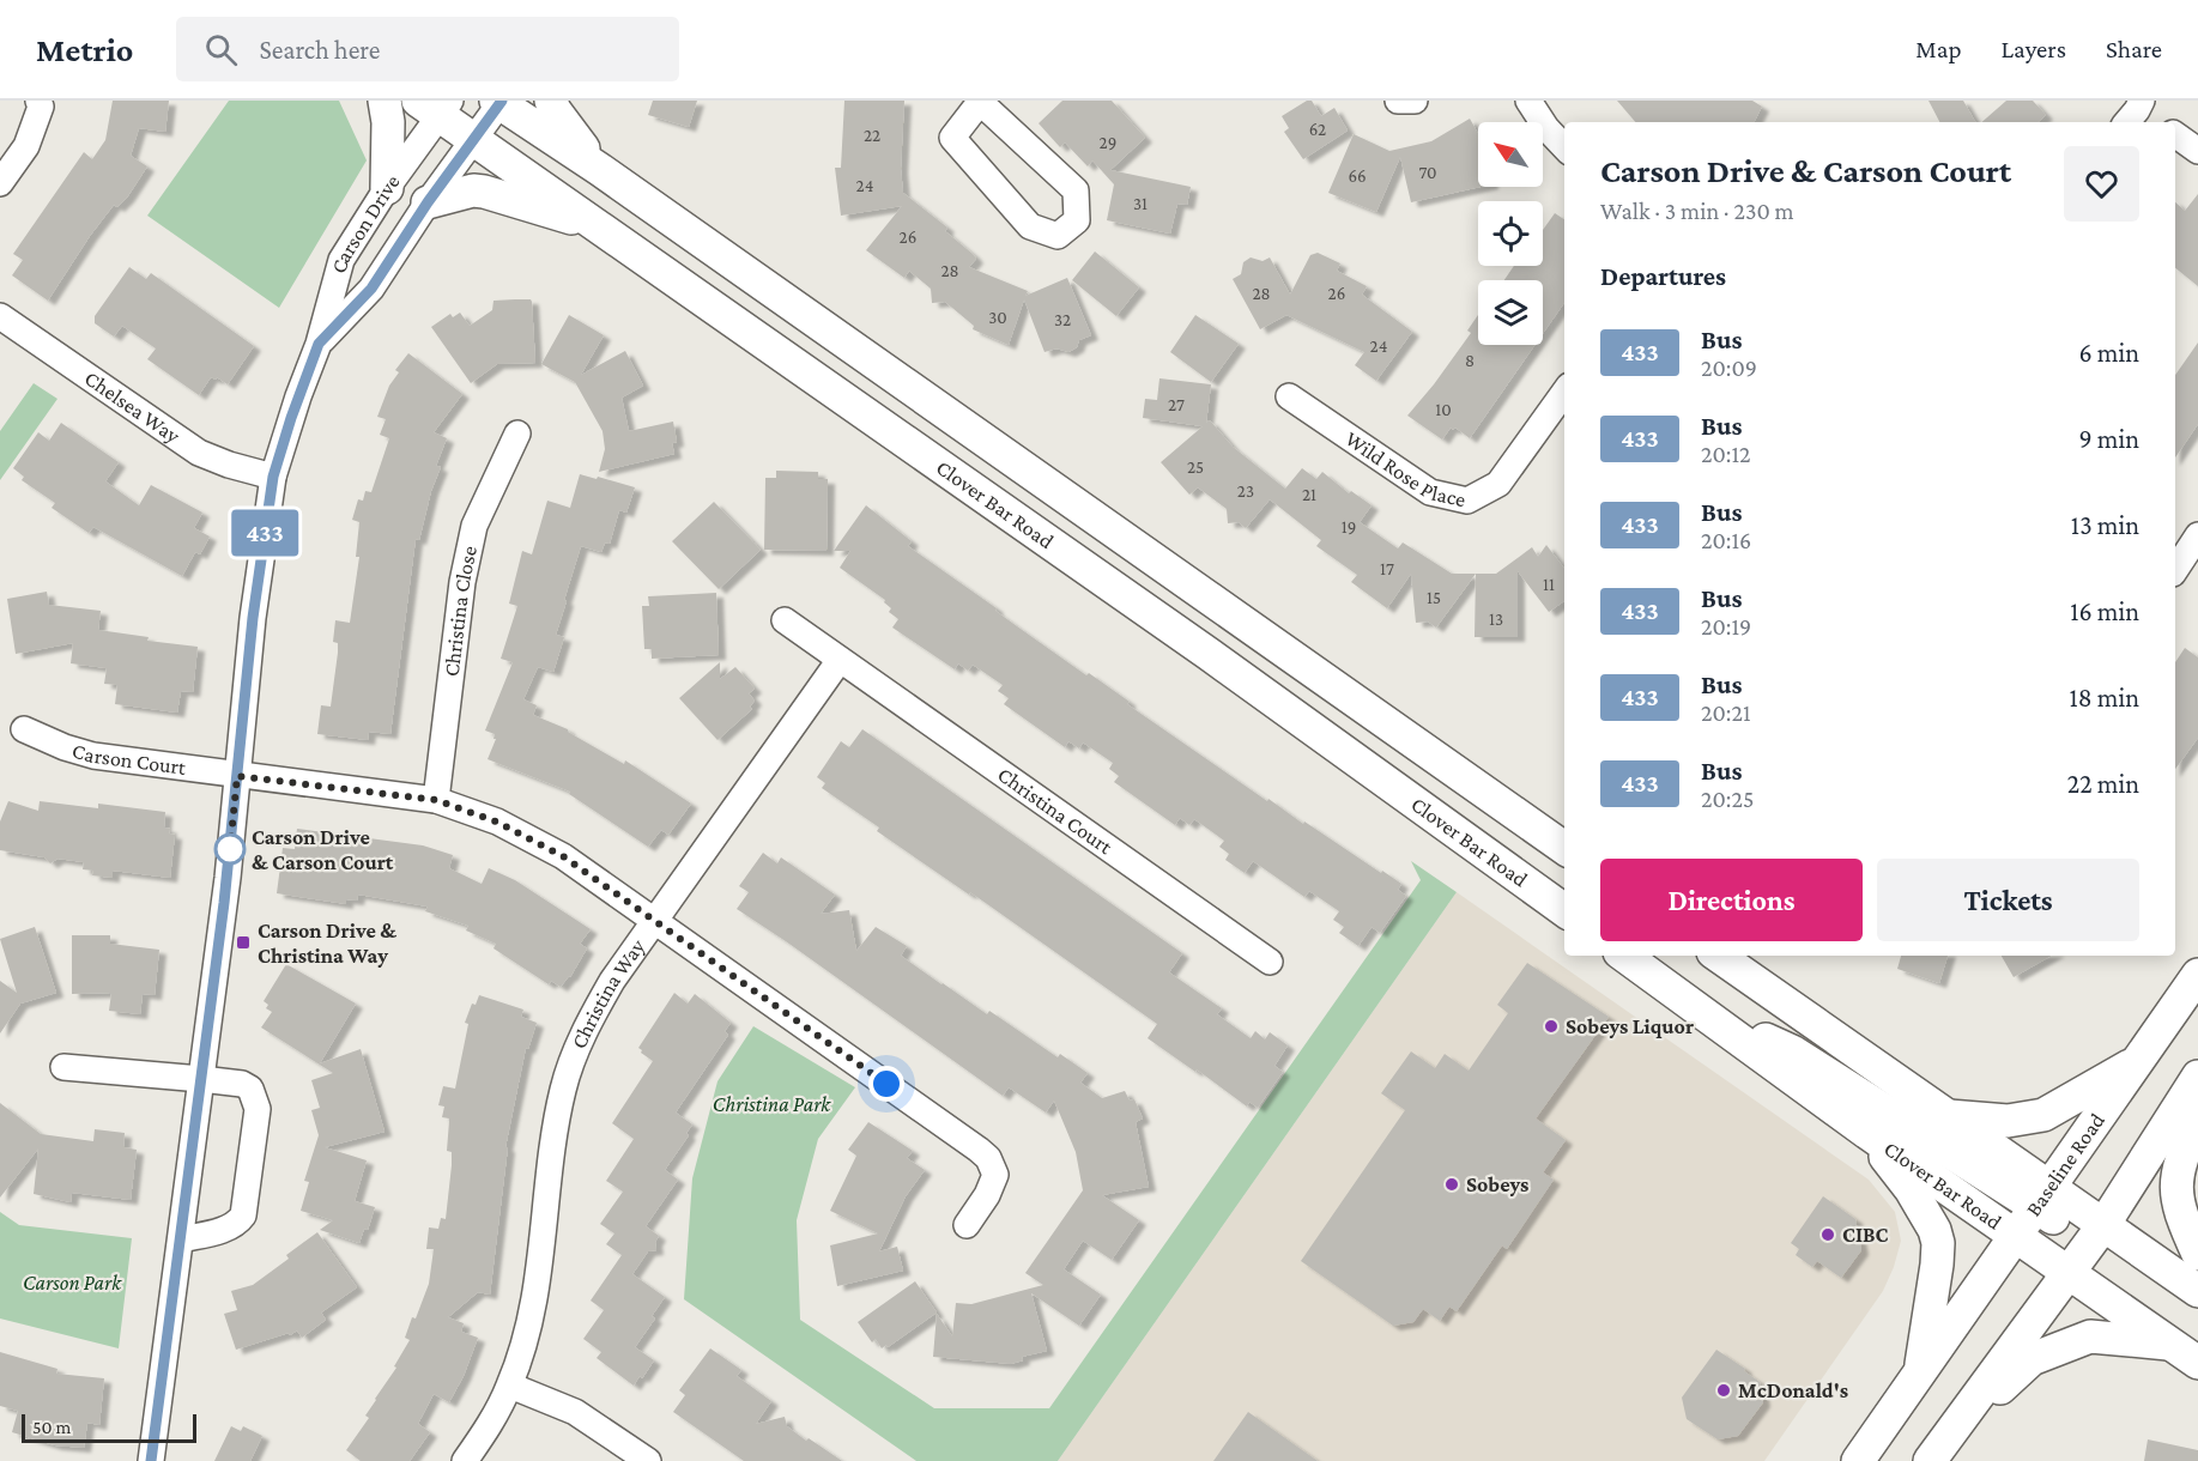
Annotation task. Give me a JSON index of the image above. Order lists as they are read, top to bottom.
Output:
{
  "streets": {
    "main road": ["Clover Bar Road", "Baseline Road"],
    "street": [
      "Carson Drive",
      "Chelsea Way",
      "Wild Rose Place",
      "Christina Close",
      "Carson Court",
      "Christina Court",
      "Christina Way"
    ]
  },
  "crossings": [
    ["Carson Drive", "Chelsea Way"],
    ["Carson Drive", "Clover Bar Road"],
    ["Carson Drive", "Carson Court"],
    ["Carson Drive", "Christina Way"],
    ["Clover Bar Road", "Baseline Road"],
    ["Christina Close", "Christina Way"],
    ["Carson Court", "Christina Way"]
  ],
  "parks": ["Christina Park", "Carson Park"],
  "places": {
    "other": [
      "Carson Drive & Carson Court",
      "Sobeys Liquor",
      "Sobeys",
      "CIBC",
      "McDonald's"
    ],
    "transit": ["Carson Drive & Christina Way"]
  },
  "lines": ["bus line 433"],
  "house_numbers": [
    "62",
    "22",
    "29",
    "70",
    "66",
    "24",
    "31",
    "26",
    "28",
    "28",
    "26",
    "30",
    "32",
    "24",
    "8",
    "27",
    "10",
    "25",
    "23",
    "21",
    "19",
    "17",
    "11",
    "15",
    "13"
  ],
  "scale_bar": "50 m",
  "north": "top left",
  "page": {
    "header": "Metrio",
    "search": "Search here",
    "nav": ["Map", "Layers", "Share"],
    "on_map": "433",
    "heading": [
      ["Carson Drive & Carson Court", "Walk · 3 min · 230 m"],
      "Departures"
    ],
    "list": [
      {
        "mark": "433",
        "name": "Bus",
        "note": "20:09",
        "value": "6 min"
      },
      {
        "mark": "433",
        "name": "Bus",
        "note": "20:12",
        "value": "9 min"
      },
      {
        "mark": "433",
        "name": "Bus",
        "note": "20:16",
        "value": "13 min"
      },
      {
        "mark": "433",
        "name": "Bus",
        "note": "20:19",
        "value": "16 min"
      },
      {
        "mark": "433",
        "name": "Bus",
        "note": "20:21",
        "value": "18 min"
      },
      {
        "mark": "433",
        "name": "Bus",
        "note": "20:25",
        "value": "22 min"
      }
    ],
    "buttons": ["Directions", "Tickets"],
    "scale": "50 m"
  }
}
